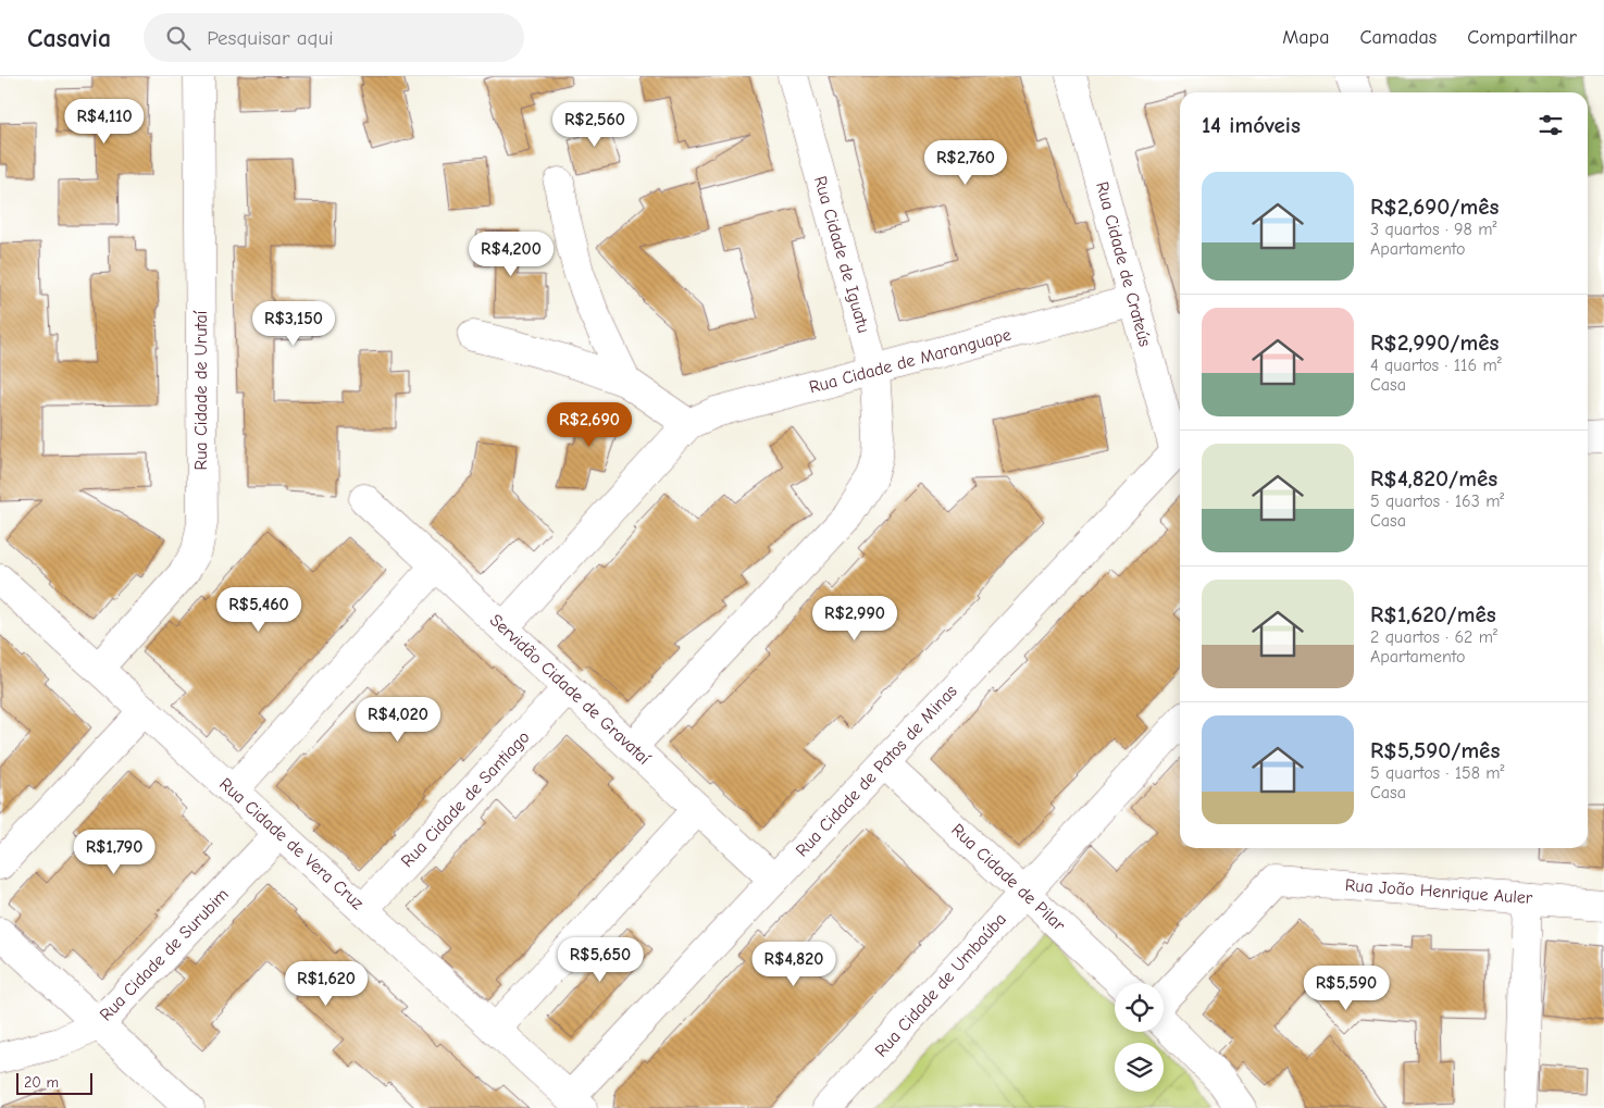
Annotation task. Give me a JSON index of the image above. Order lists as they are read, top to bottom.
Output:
{
  "streets": {
    "street": [
      "Rua Cidade de Iguatu",
      "Rua Cidade de Crateús",
      "Rua Cidade de Maranguape",
      "Rua Cidade de Urutaí",
      "Servidão Cidade de Gravataí",
      "Rua Cidade de Patos de Minas",
      "Rua Cidade de Santiago",
      "Rua Cidade de Vera Cruz",
      "Rua Cidade de Pilar",
      "Rua João Henrique Auler",
      "Rua Cidade de Surubim",
      "Rua Cidade de Umbaúba"
    ]
  },
  "crossings": [
    ["Rua Cidade de Iguatu", "Rua Cidade de Maranguape"],
    ["Rua Cidade de Iguatu", "Servidão Cidade de Gravataí"],
    ["Rua Cidade de Crateús", "Rua Cidade de Maranguape"],
    ["Rua Cidade de Urutaí", "Rua Cidade de Vera Cruz"],
    ["Servidão Cidade de Gravataí", "Rua Cidade de Patos de Minas"],
    ["Servidão Cidade de Gravataí", "Rua Cidade de Santiago"],
    ["Rua Cidade de Patos de Minas", "Rua Cidade de Vera Cruz"],
    ["Rua Cidade de Patos de Minas", "Rua Cidade de Pilar"],
    ["Rua Cidade de Santiago", "Rua Cidade de Vera Cruz"],
    ["Rua Cidade de Vera Cruz", "Rua Cidade de Surubim"],
    ["Rua Cidade de Pilar", "Rua Cidade de Umbaúba"]
  ],
  "scale_bar": "20 m",
  "page": {
    "header": "Casavia",
    "search": "Pesquisar aqui",
    "nav": ["Mapa", "Camadas", "Compartilhar"],
    "heading": "14 imóveis",
    "price": [
      "R$4,110",
      "R$2,560",
      "R$2,760",
      "R$4,200",
      "R$3,150",
      "R$2,690",
      "R$5,460",
      "R$2,990",
      "R$4,020",
      "R$1,790",
      "R$5,650",
      "R$4,820",
      "R$1,620",
      "R$5,590"
    ],
    "list": [
      {
        "name": "R$2,690/mês",
        "note": "3 quartos · 98 m² · Apartamento"
      },
      {
        "name": "R$2,990/mês",
        "note": "4 quartos · 116 m² · Casa"
      },
      {
        "name": "R$4,820/mês",
        "note": "5 quartos · 163 m² · Casa"
      },
      {
        "name": "R$1,620/mês",
        "note": "2 quartos · 62 m² · Apartamento"
      },
      {
        "name": "R$5,590/mês",
        "note": "5 quartos · 158 m² · Casa"
      }
    ],
    "scale": "20 m"
  }
}
